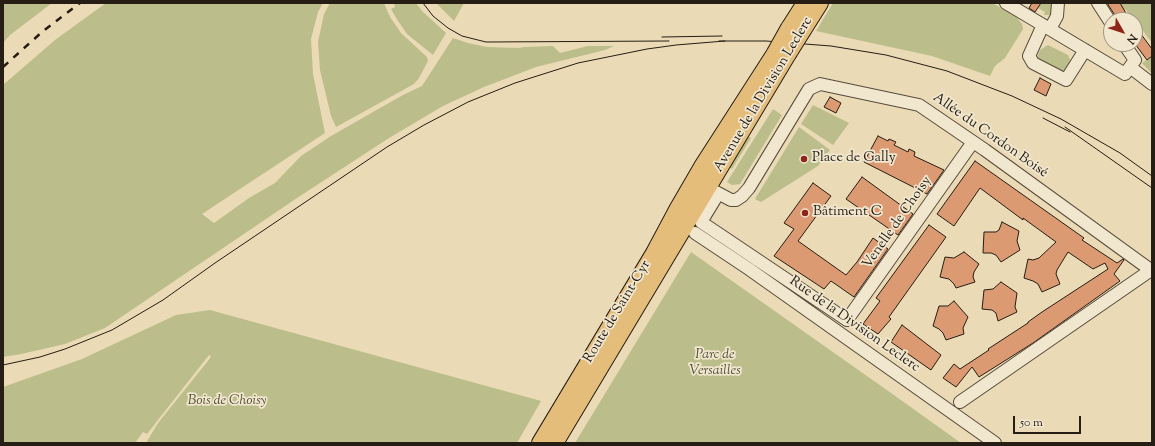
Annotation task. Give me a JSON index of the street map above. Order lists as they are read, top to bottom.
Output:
{
  "streets": {
    "main road": ["Avenue de la Division Leclerc", "Route de Saint-Cyr"],
    "street": ["Allée du Cordon Boisé", "Venelle de Choisy", "Rue de la Division Leclerc"]
  },
  "crossings": [
    ["Avenue de la Division Leclerc", "Allée du Cordon Boisé"],
    ["Avenue de la Division Leclerc", "Venelle de Choisy"],
    ["Avenue de la Division Leclerc", "Route de Saint-Cyr"],
    ["Allée du Cordon Boisé", "Venelle de Choisy"],
    ["Allée du Cordon Boisé", "Route de Saint-Cyr"],
    ["Venelle de Choisy", "Route de Saint-Cyr"]
  ],
  "parks": ["Parc de Versailles", "Bois de Choisy"],
  "places": ["Place de Gally", "Bâtiment C"],
  "scale_bar": "50 m",
  "north": "bottom right"
}
